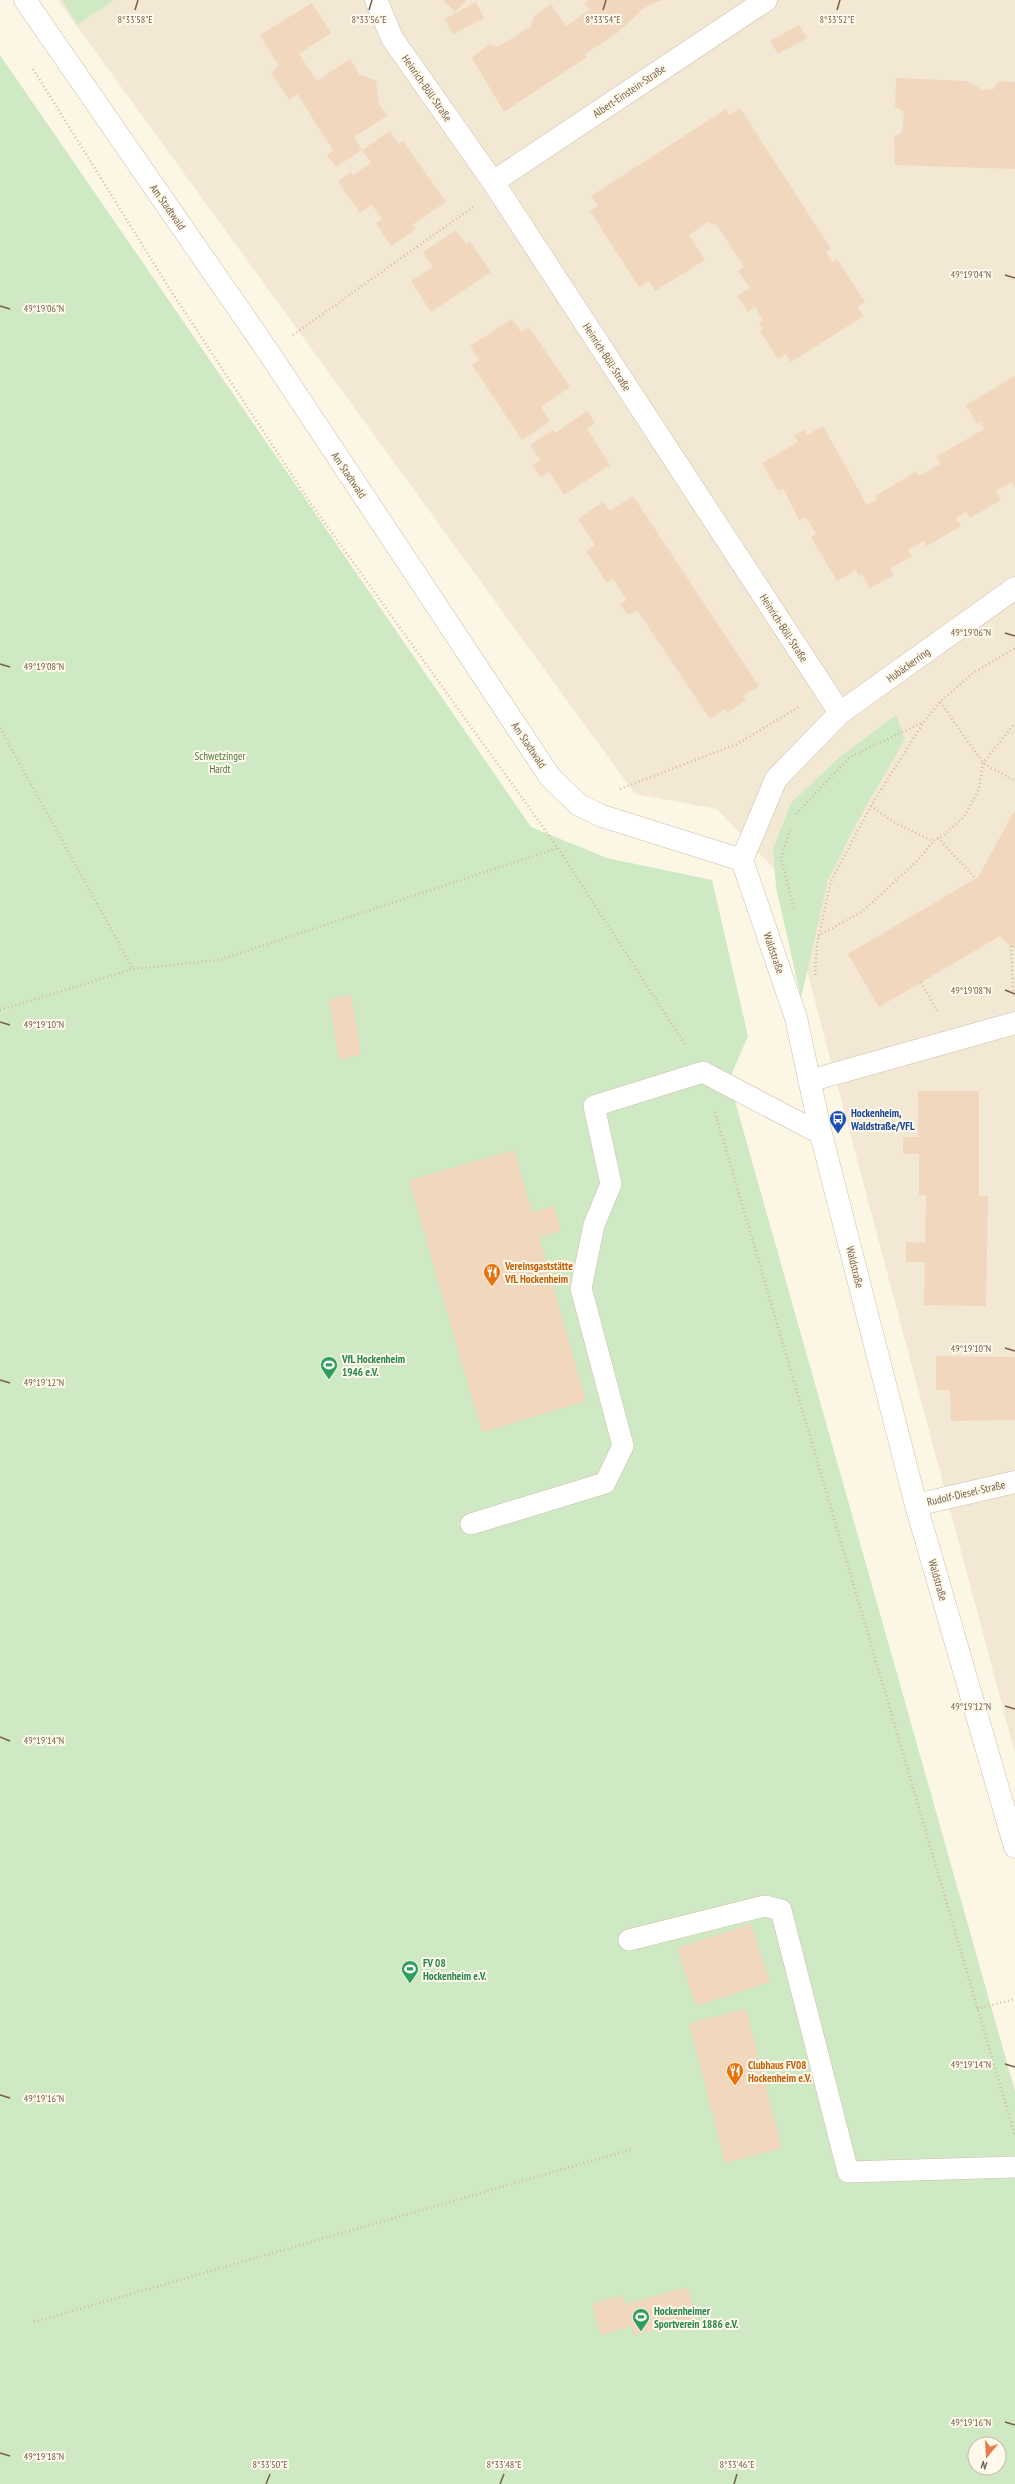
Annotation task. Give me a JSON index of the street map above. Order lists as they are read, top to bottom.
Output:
{
  "streets": {
    "street": [
      "Heinrich-Böll-Straße",
      "Albert-Einstein-Straße",
      "Am Stadtwald",
      "Hubäckerring",
      "Waldstraße",
      "Rudolf-Diesel-Straße"
    ]
  },
  "crossings": [
    ["Heinrich-Böll-Straße", "Albert-Einstein-Straße"],
    ["Heinrich-Böll-Straße", "Hubäckerring"],
    ["Am Stadtwald", "Waldstraße"],
    ["Waldstraße", "Rudolf-Diesel-Straße"]
  ],
  "parks": ["Schwetzinger Hardt"],
  "places": {
    "bus stop": ["Hockenheim, Waldstraße/VFL"],
    "restaurant": ["Vereinsgaststätte VfL Hockenheim", "Clubhaus FV08 Hockenheim e.V."],
    "sports": ["VfL Hockenheim 1946 e.V.", "FV 08 Hockenheim e.V.", "Hockenheimer Sportverein 1886 e.V."]
  },
  "north": "bottom",
  "coordinates": [
    "8°33'58\"E",
    "8°33'56\"E",
    "8°33'54\"E",
    "8°33'52\"E",
    "49°19'04\"N",
    "49°19'06\"N",
    "49°19'08\"N",
    "49°19'10\"N",
    "49°19'12\"N",
    "49°19'14\"N",
    "49°19'16\"N",
    "49°19'18\"N",
    "8°33'50\"E",
    "8°33'48\"E",
    "8°33'46\"E"
  ]
}
